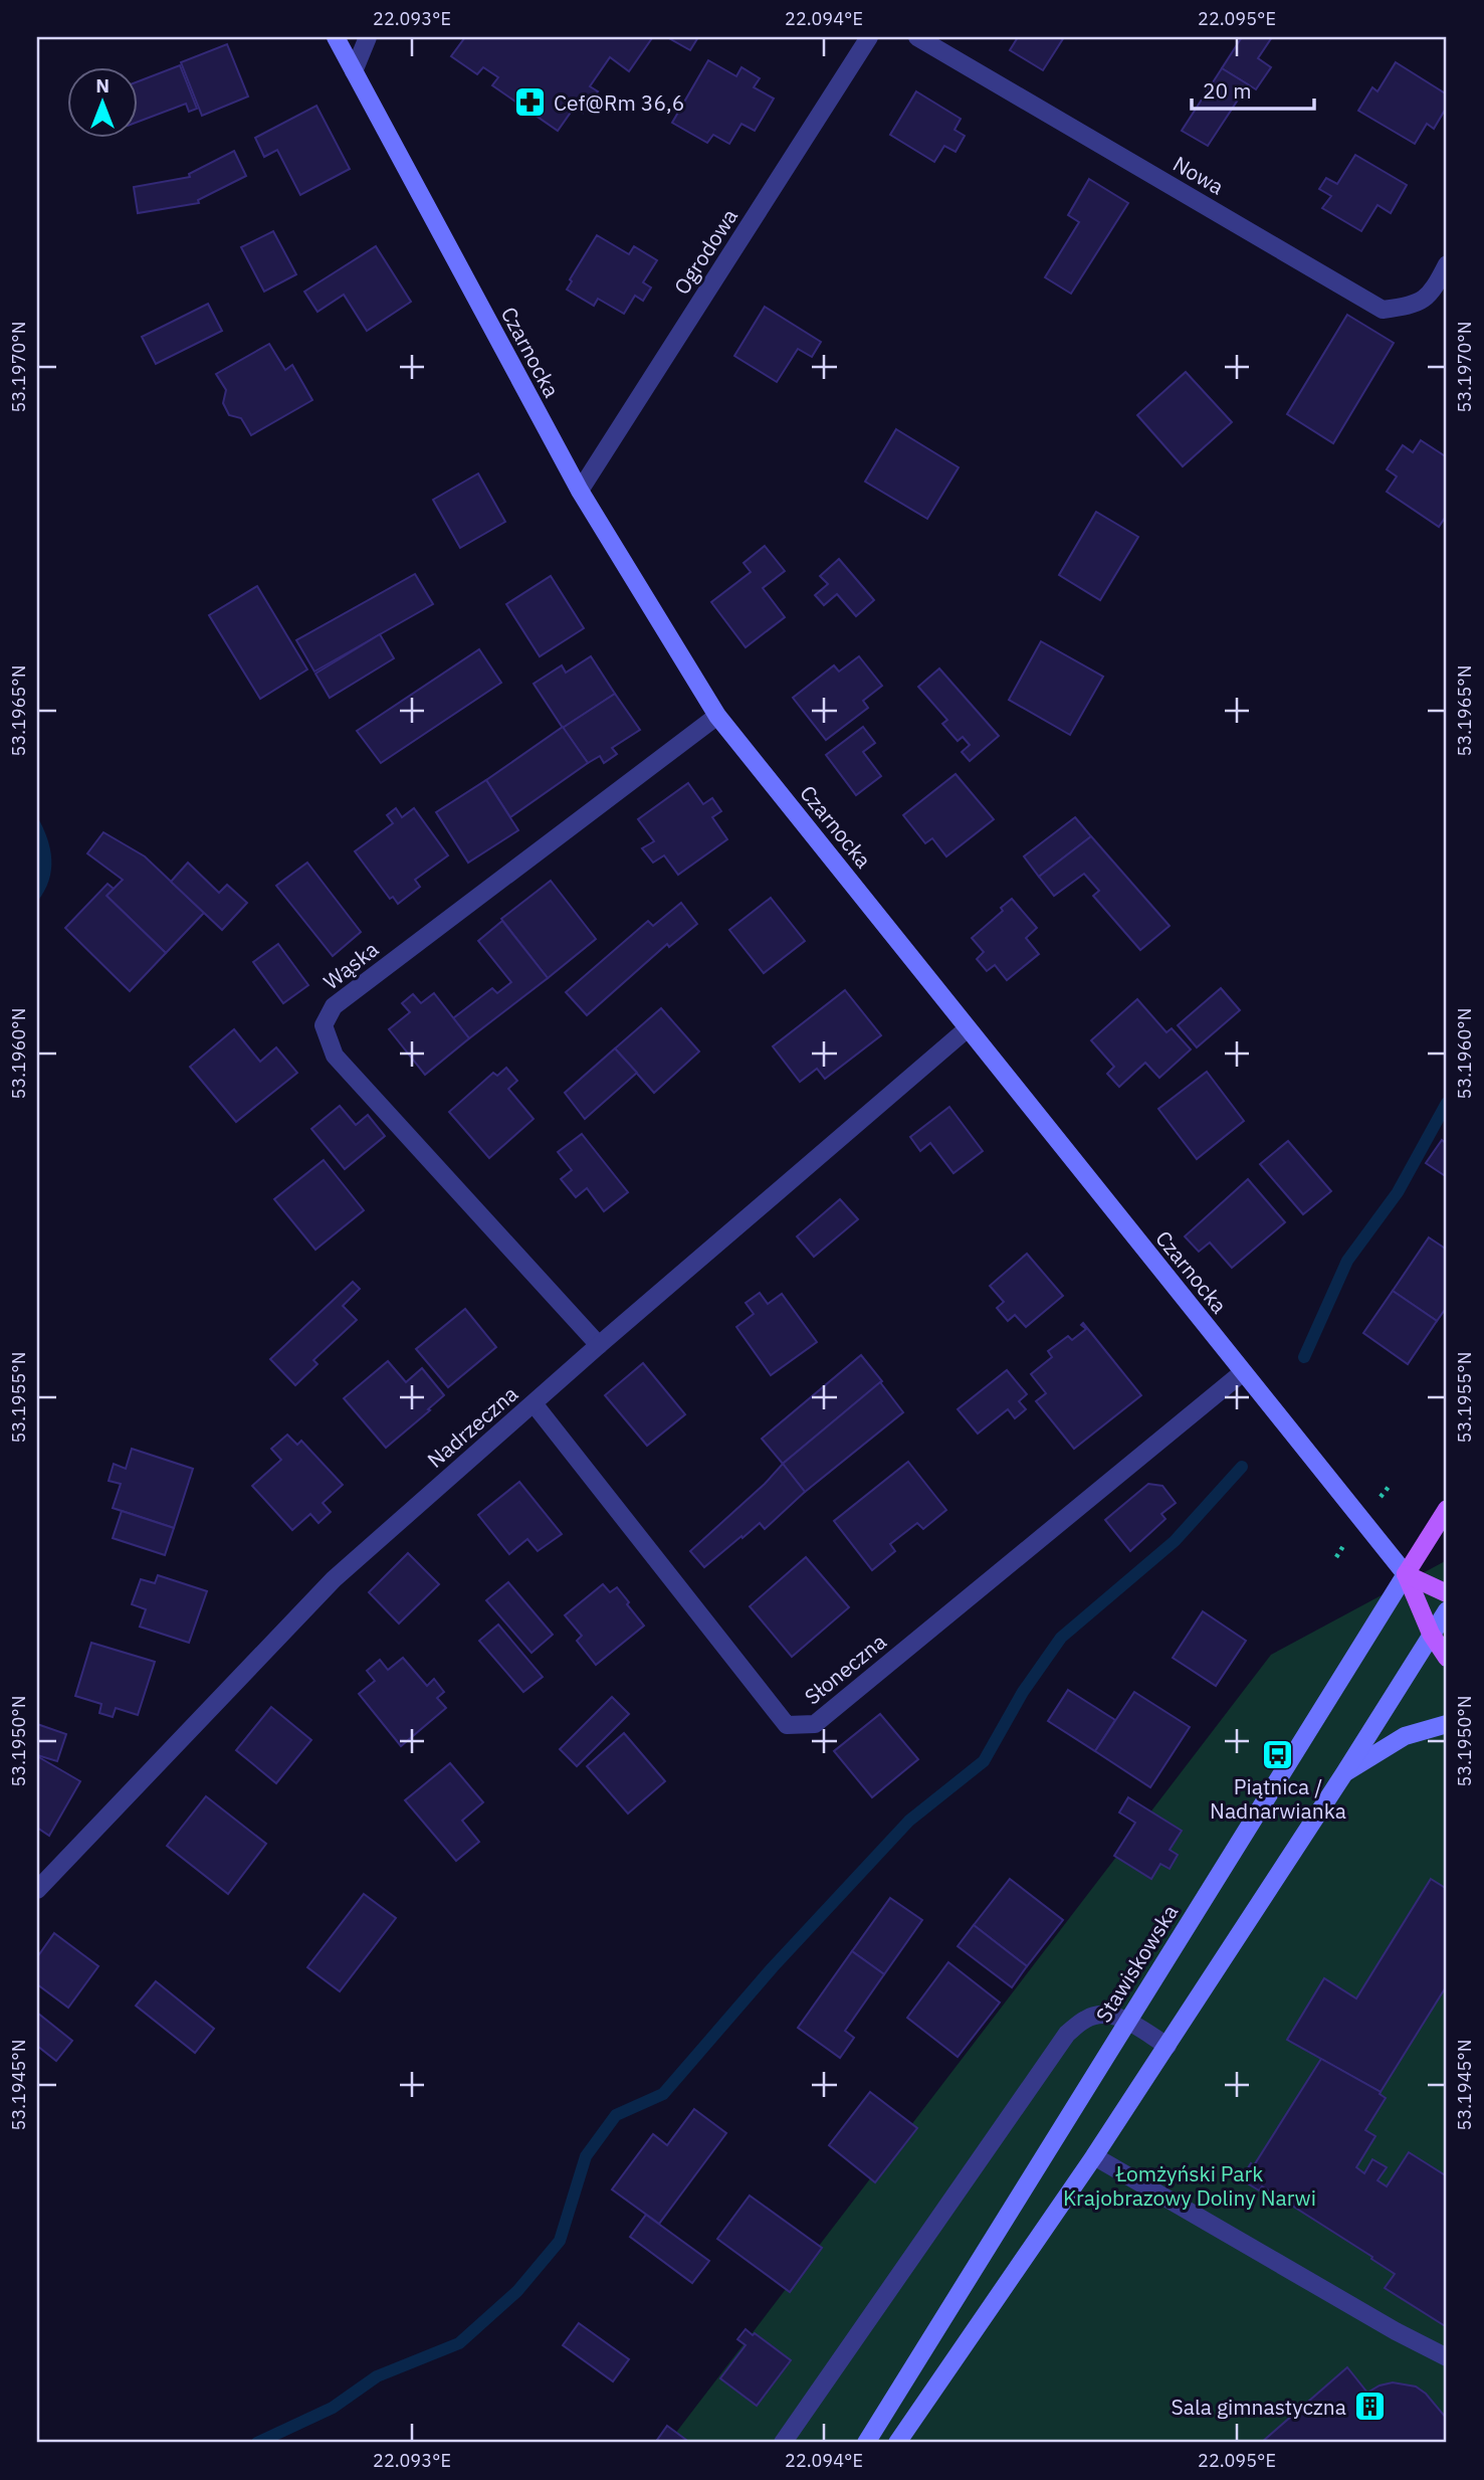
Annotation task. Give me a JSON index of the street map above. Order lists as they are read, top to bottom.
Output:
{
  "streets": {
    "main road": ["Czarnocka", "Stawiskowska"],
    "street": [
      "Nowa",
      "Ogrodowa",
      "Wąska",
      "Nadrzeczna",
      "Słoneczna"
    ]
  },
  "crossings": [
    ["Ogrodowa", "Czarnocka"],
    ["Czarnocka", "Wąska"],
    ["Czarnocka", "Nadrzeczna"],
    ["Czarnocka", "Słoneczna"],
    ["Czarnocka", "Stawiskowska"],
    ["Wąska", "Nadrzeczna"],
    ["Nadrzeczna", "Słoneczna"]
  ],
  "parks": ["Łomżyński Park Krajobrazowy Doliny Narwi"],
  "places": {
    "pharmacy": ["Cef@Rm 36,6"],
    "bus stop": ["Piątnica / Nadnarwianka"],
    "building": ["Sala gimnastyczna"]
  },
  "scale_bar": "20 m",
  "north": "top",
  "coordinates": [
    "22.093°E",
    "22.094°E",
    "22.095°E",
    "53.1970°N",
    "53.1965°N",
    "53.1960°N",
    "53.1955°N",
    "53.1950°N",
    "53.1945°N"
  ]
}
